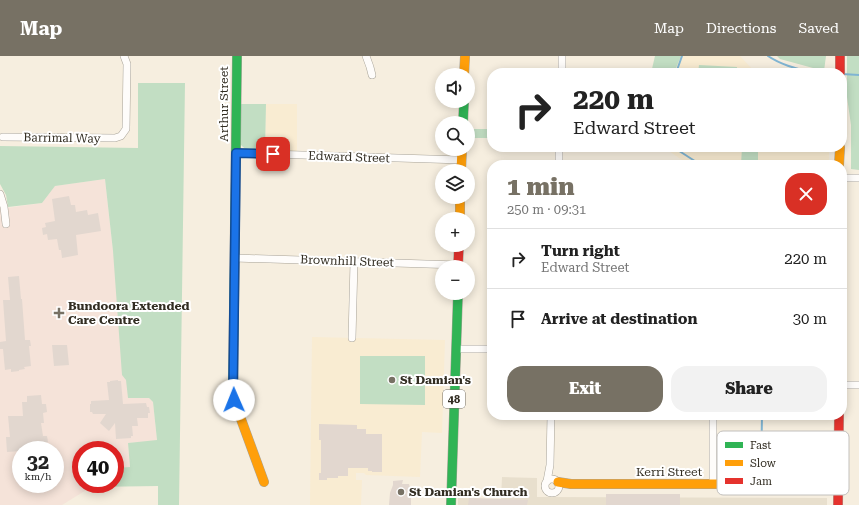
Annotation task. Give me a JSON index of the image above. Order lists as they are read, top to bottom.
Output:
{
  "streets": {
    "street": [
      "Arthur Street",
      "Barrimal Way",
      "Edward Street",
      "Brownhill Street",
      "48",
      "Kerri Street"
    ]
  },
  "crossings": [
    ["Arthur Street", "Edward Street"],
    ["Arthur Street", "Brownhill Street"]
  ],
  "places": {
    "health": ["Bundoora Extended Care Centre"],
    "other": ["St Damian's", "St Damian's Church"]
  },
  "legend": ["Fast", "Slow", "Jam"],
  "page": {
    "header": "Map",
    "nav": ["Map", "Directions", "Saved"],
    "map_buttons": ["+", "−"],
    "turn": ["220 m", "Edward Street"],
    "heading": ["1 min", "250 m · 09:31"],
    "list": [
      {
        "name": "Turn right",
        "note": "Edward Street",
        "value": "220 m"
      },
      {
        "name": "Arrive at destination",
        "value": "30 m"
      }
    ],
    "buttons": ["Exit", "Share"],
    "speed": "32 km/h",
    "limit": "40"
  }
}
